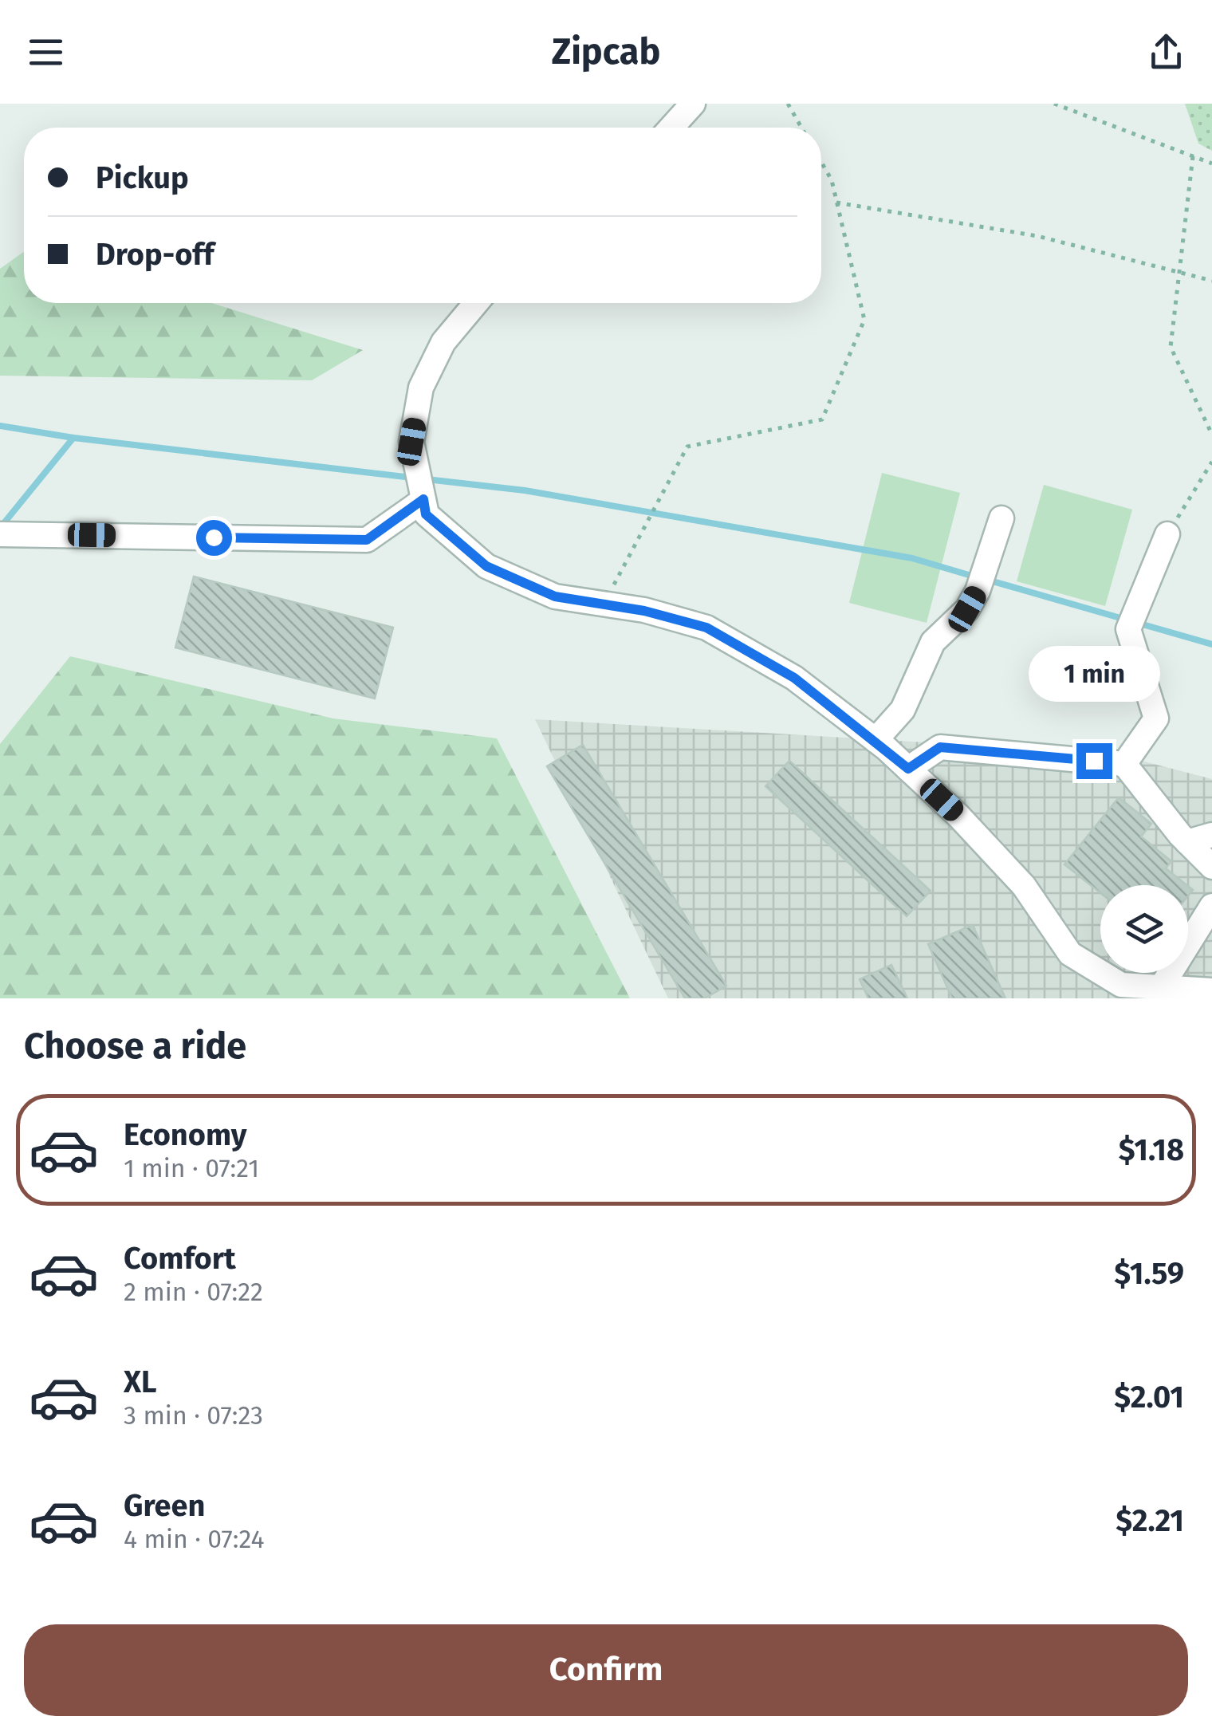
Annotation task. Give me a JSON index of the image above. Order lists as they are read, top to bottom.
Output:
{
  "page": {
    "header": "Zipcab",
    "banner": ["Pickup", "Drop-off"],
    "bubble": "1 min",
    "heading": "Choose a ride",
    "list": [
      {
        "name": "Economy",
        "note": "1 min · 07:21",
        "value": "$1.18"
      },
      {
        "name": "Comfort",
        "note": "2 min · 07:22",
        "value": "$1.59"
      },
      {
        "name": "XL",
        "note": "3 min · 07:23",
        "value": "$2.01"
      },
      {
        "name": "Green",
        "note": "4 min · 07:24",
        "value": "$2.21"
      }
    ],
    "buttons": "Confirm"
  }
}
